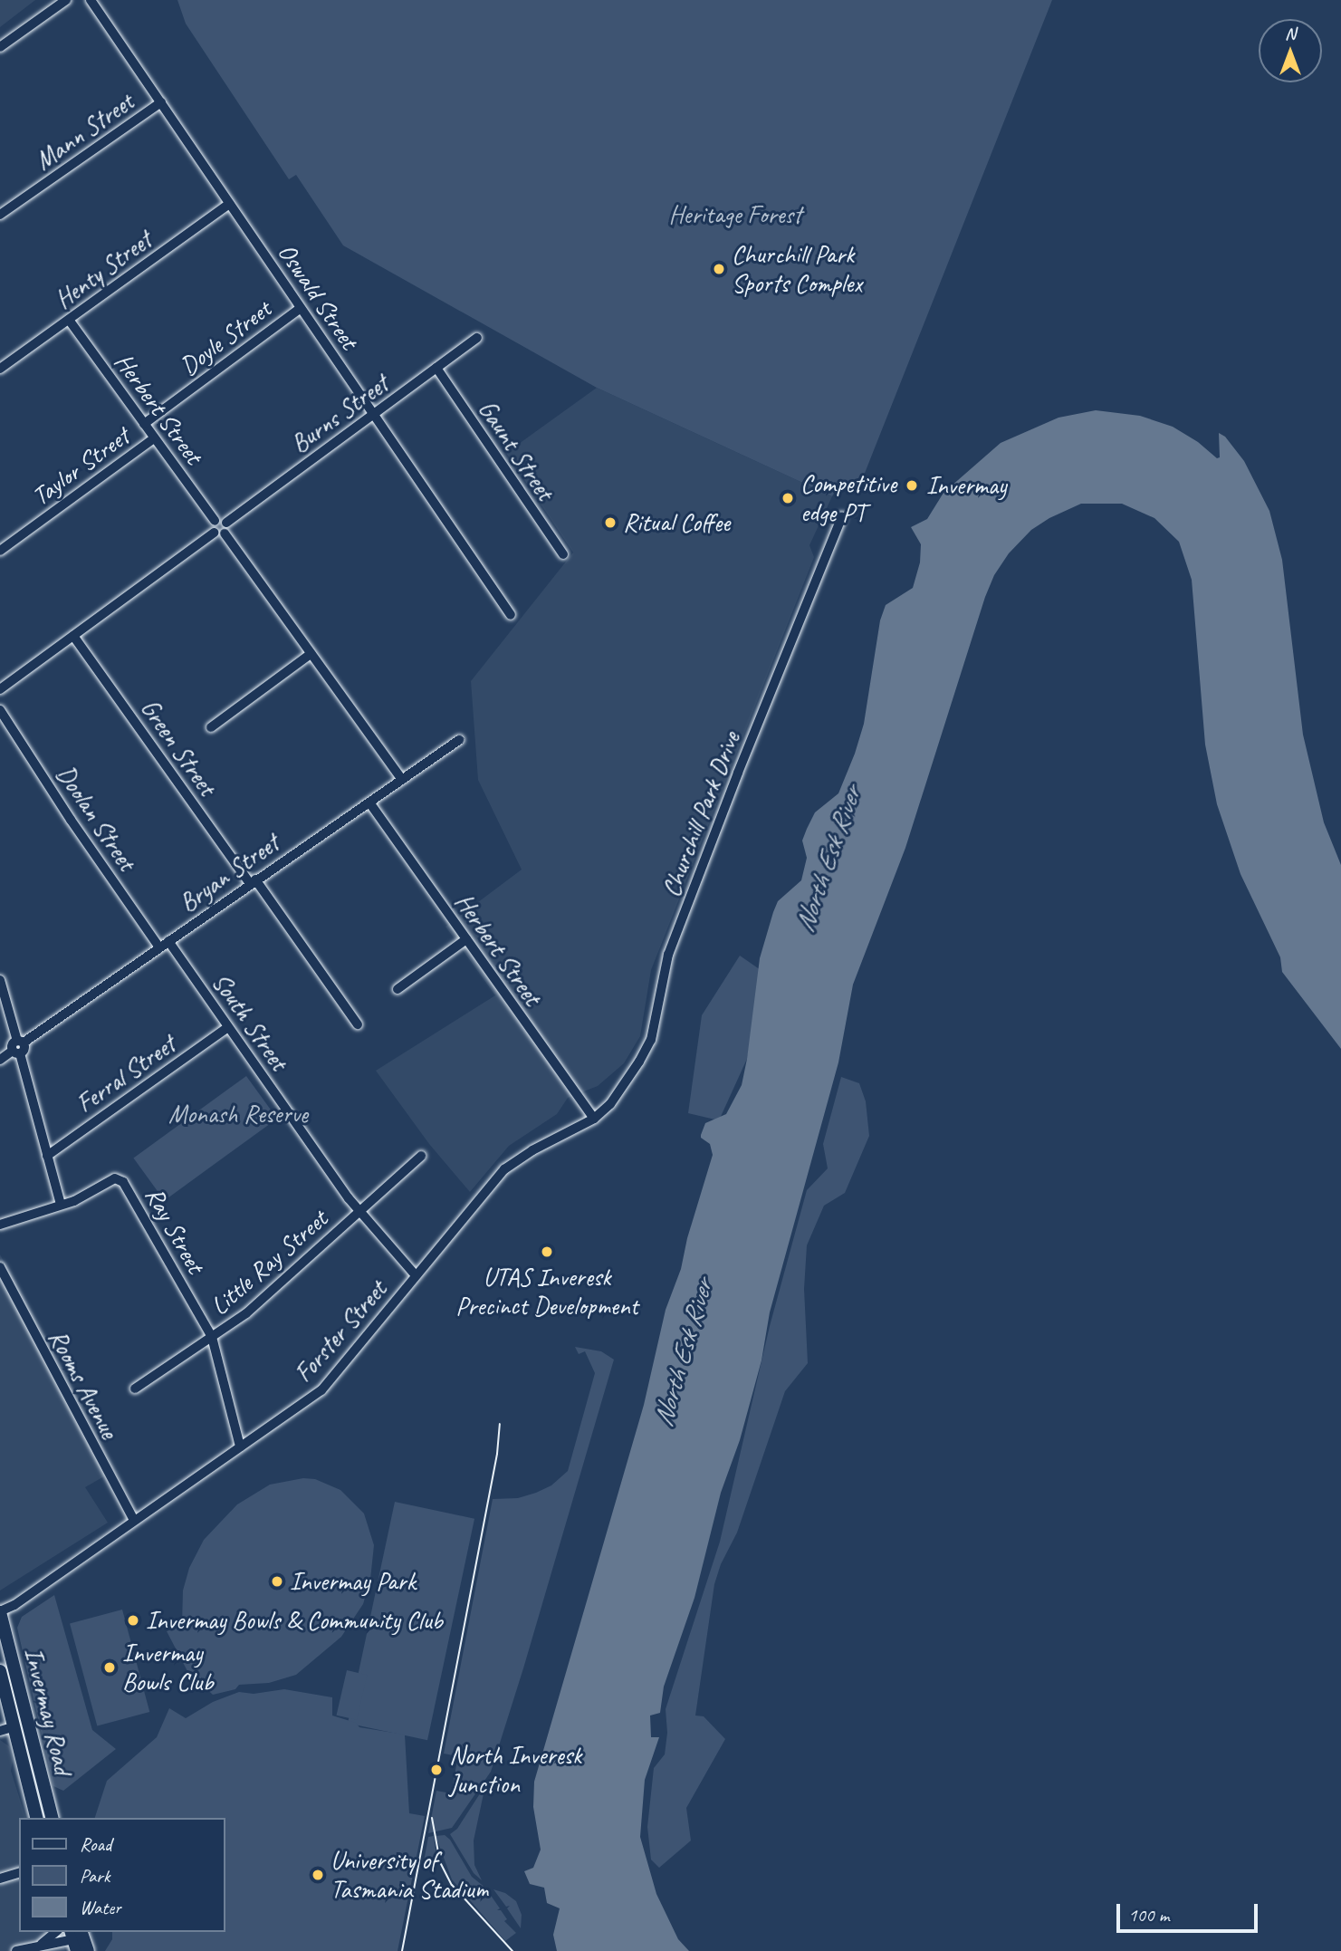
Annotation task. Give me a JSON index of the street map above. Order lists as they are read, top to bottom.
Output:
{
  "streets": {
    "main road": ["Invermay Road"],
    "street": [
      "Mann Street",
      "Henty Street",
      "Oswald Street",
      "Doyle Street",
      "Herbert Street",
      "Burns Street",
      "Gaunt Street",
      "Taylor Street",
      "Green Street",
      "Churchill Park Drive",
      "Doolan Street",
      "Bryan Street",
      "South Street",
      "Ferral Street",
      "Ray Street",
      "Little Ray Street",
      "Forster Street",
      "Rooms Avenue"
    ]
  },
  "crossings": [
    ["Mann Street", "Oswald Street"],
    ["Henty Street", "Oswald Street"],
    ["Henty Street", "Herbert Street"],
    ["Oswald Street", "Doyle Street"],
    ["Oswald Street", "Burns Street"],
    ["Doyle Street", "Herbert Street"],
    ["Herbert Street", "Burns Street"],
    ["Herbert Street", "Taylor Street"],
    ["Herbert Street", "Churchill Park Drive"],
    ["Herbert Street", "Bryan Street"],
    ["Herbert Street", "Forster Street"],
    ["Burns Street", "Gaunt Street"],
    ["Green Street", "Bryan Street"],
    ["Churchill Park Drive", "Forster Street"],
    ["Doolan Street", "Bryan Street"],
    ["Bryan Street", "South Street"],
    ["South Street", "Ferral Street"],
    ["South Street", "Little Ray Street"],
    ["South Street", "Forster Street"],
    ["Ray Street", "Little Ray Street"],
    ["Ray Street", "Forster Street"],
    ["Forster Street", "Rooms Avenue"],
    ["Forster Street", "Invermay Road"]
  ],
  "water": ["North Esk River"],
  "parks": ["Heritage Forest", "Monash Reserve"],
  "places": [
    "Churchill Park Sports Complex",
    "Invermay",
    "Competitive edge PT",
    "Ritual Coffee",
    "UTAS Inveresk Precinct Development",
    "Invermay Park",
    "Invermay Bowls & Community Club",
    "Invermay Bowls Club",
    "North Inveresk Junction",
    "University of Tasmania Stadium"
  ],
  "legend": ["Road", "Park", "Water"],
  "scale_bar": "100 m",
  "north": "top"
}
